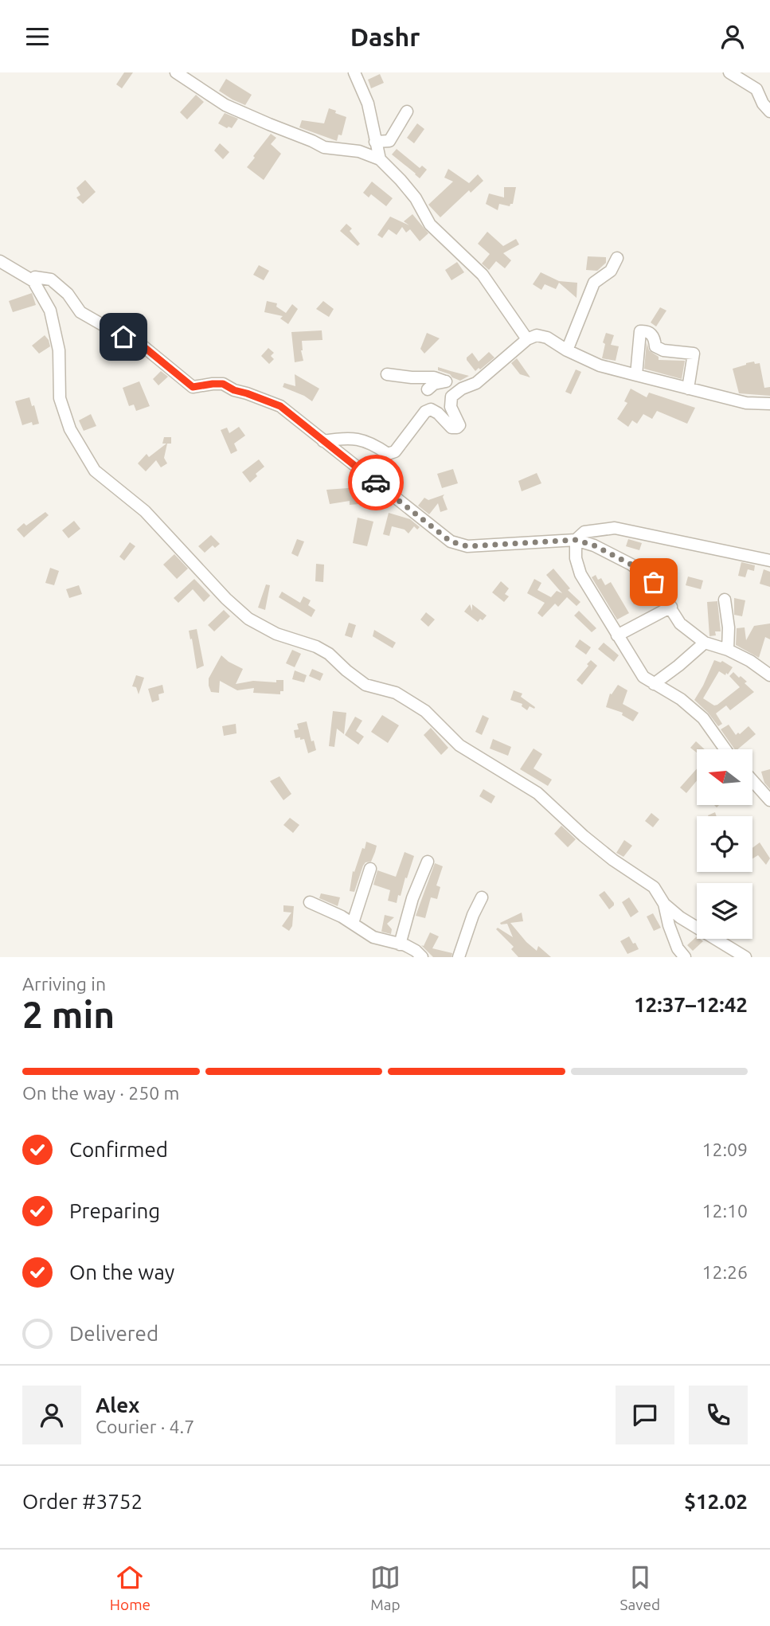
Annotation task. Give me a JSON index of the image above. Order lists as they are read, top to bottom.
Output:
{
  "north": "left",
  "page": {
    "header": "Dashr",
    "heading": ["2 min", "Arriving in", "12:37–12:42"],
    "panel": [
      "Alex",
      "Courier · 4.7",
      "Order #3752",
      "$12.02"
    ],
    "bar": "On the way · 250 m",
    "list": [
      ["Confirmed", "12:09"],
      ["Preparing", "12:10"],
      ["On the way", "12:26"],
      "Delivered"
    ],
    "tabs": ["Home", "Map", "Saved"]
  }
}
